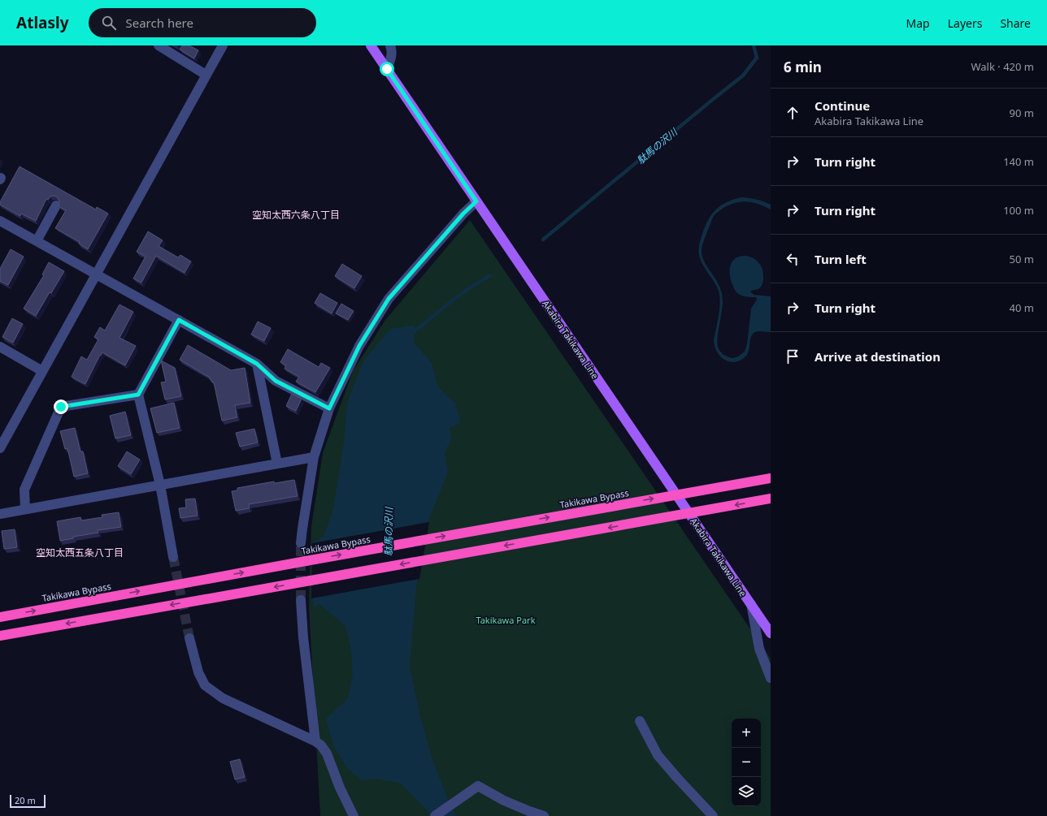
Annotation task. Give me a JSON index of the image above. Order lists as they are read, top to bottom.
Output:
{
  "streets": {
    "highway": ["Takikawa Bypass"],
    "main road": ["Akabira Takikawa Line"]
  },
  "districts": ["空知太西六条八丁目", "空知太西五条八丁目"],
  "water": ["駄馬の沢川"],
  "parks": ["Takikawa Park"],
  "scale_bar": "20 m",
  "page": {
    "header": "Atlasly",
    "search": "Search here",
    "nav": ["Map", "Layers", "Share"],
    "heading": ["6 min", "Walk · 420 m"],
    "list": [
      ["Continue", "Akabira Takikawa Line", "90 m"],
      ["Turn right", "140 m"],
      ["Turn right", "100 m"],
      ["Turn left", "50 m"],
      ["Turn right", "40 m"],
      "Arrive at destination"
    ],
    "map_buttons": ["+", "−"],
    "scale": "20 m"
  }
}
